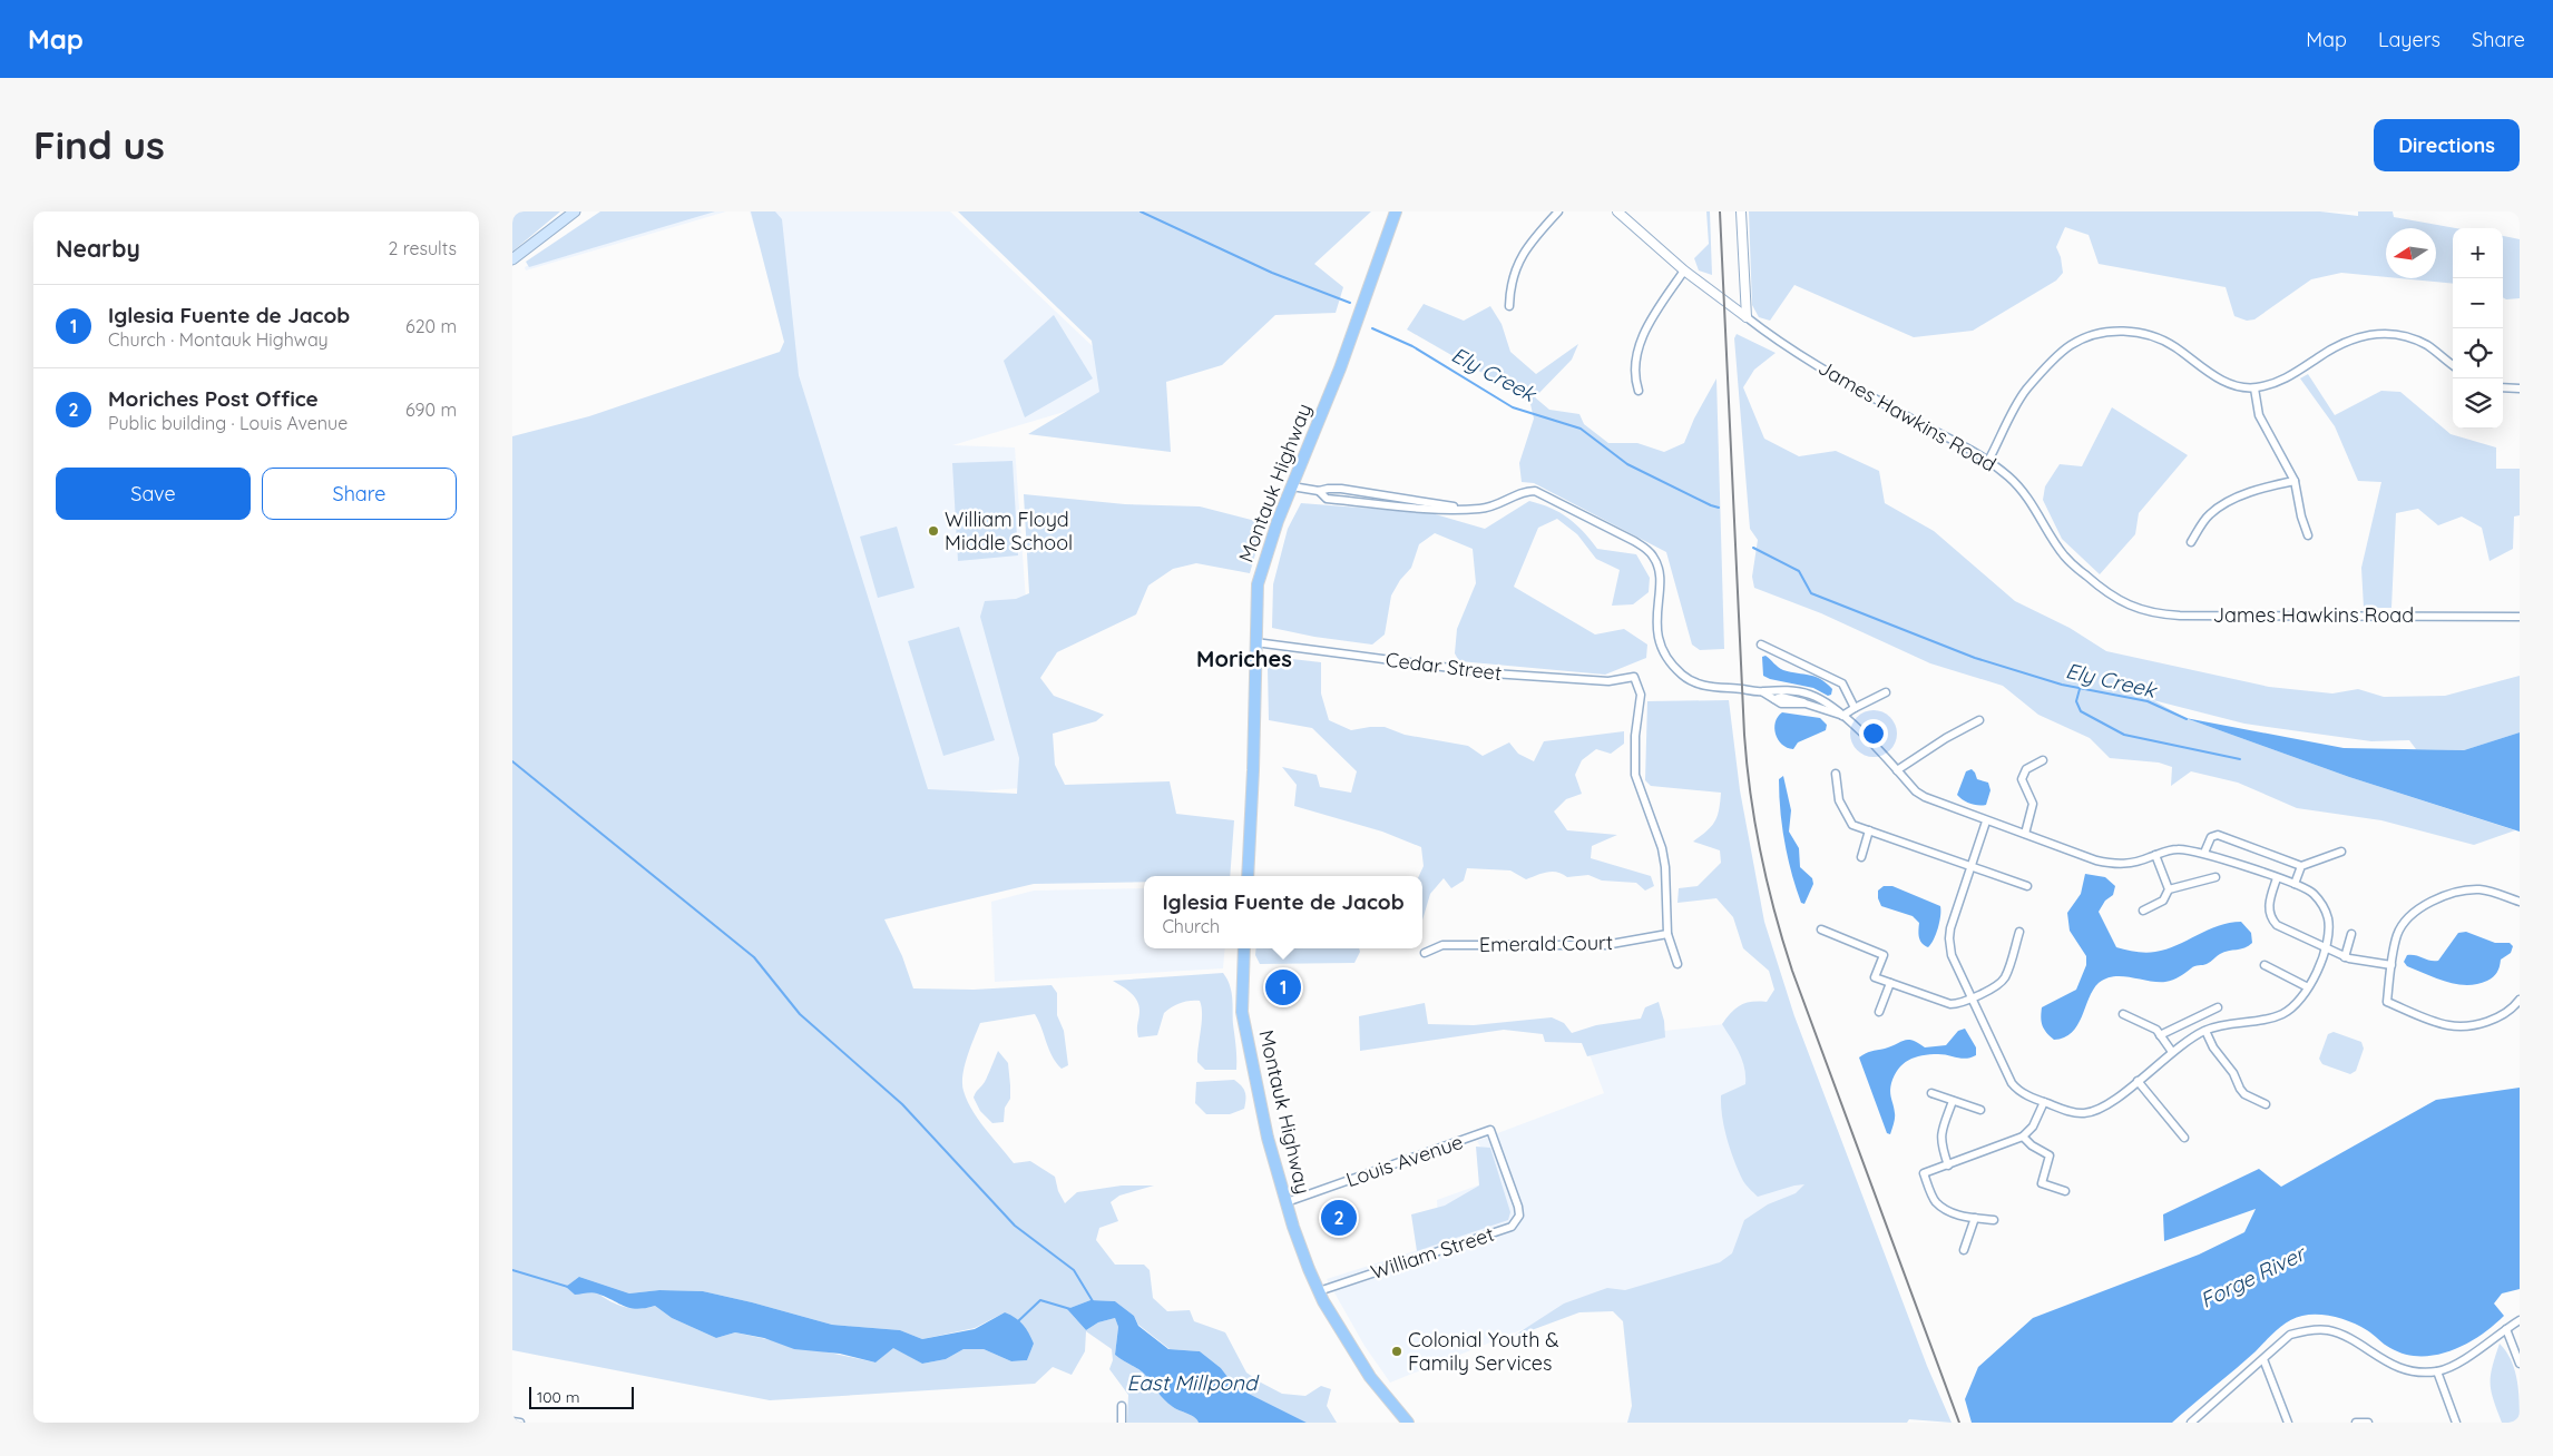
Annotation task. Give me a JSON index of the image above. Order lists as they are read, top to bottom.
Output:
{
  "streets": {
    "main road": ["Montauk Highway"],
    "street": [
      "James Hawkins Road",
      "Cedar Street",
      "Emerald Court",
      "Louis Avenue",
      "William Street"
    ]
  },
  "crossings": [
    ["Montauk Highway", "Cedar Street"],
    ["Montauk Highway", "Louis Avenue"],
    ["Montauk Highway", "William Street"],
    ["Cedar Street", "Emerald Court"],
    ["Louis Avenue", "William Street"]
  ],
  "districts": ["Moriches"],
  "water": ["Ely Creek", "Forge River", "East Millpond"],
  "places": ["William Floyd Middle School", "Colonial Youth & Family Services"],
  "scale_bar": "100 m",
  "north": "left",
  "page": {
    "header": "Map",
    "nav": ["Map", "Layers", "Share"],
    "buttons": [
      "Directions",
      ["Save", "Share"]
    ],
    "title": "Find us",
    "heading": ["Nearby", "2 results"],
    "map_buttons": ["+", "−"],
    "list": [
      {
        "mark": "1",
        "name": "Iglesia Fuente de Jacob",
        "note": "Church · Montauk Highway",
        "value": "620 m"
      },
      {
        "mark": "2",
        "name": "Moriches Post Office",
        "note": "Public building · Louis Avenue",
        "value": "690 m"
      }
    ],
    "popup": ["Iglesia Fuente de Jacob", "Church"],
    "pins": ["1", "2"],
    "scale": "100 m"
  }
}
